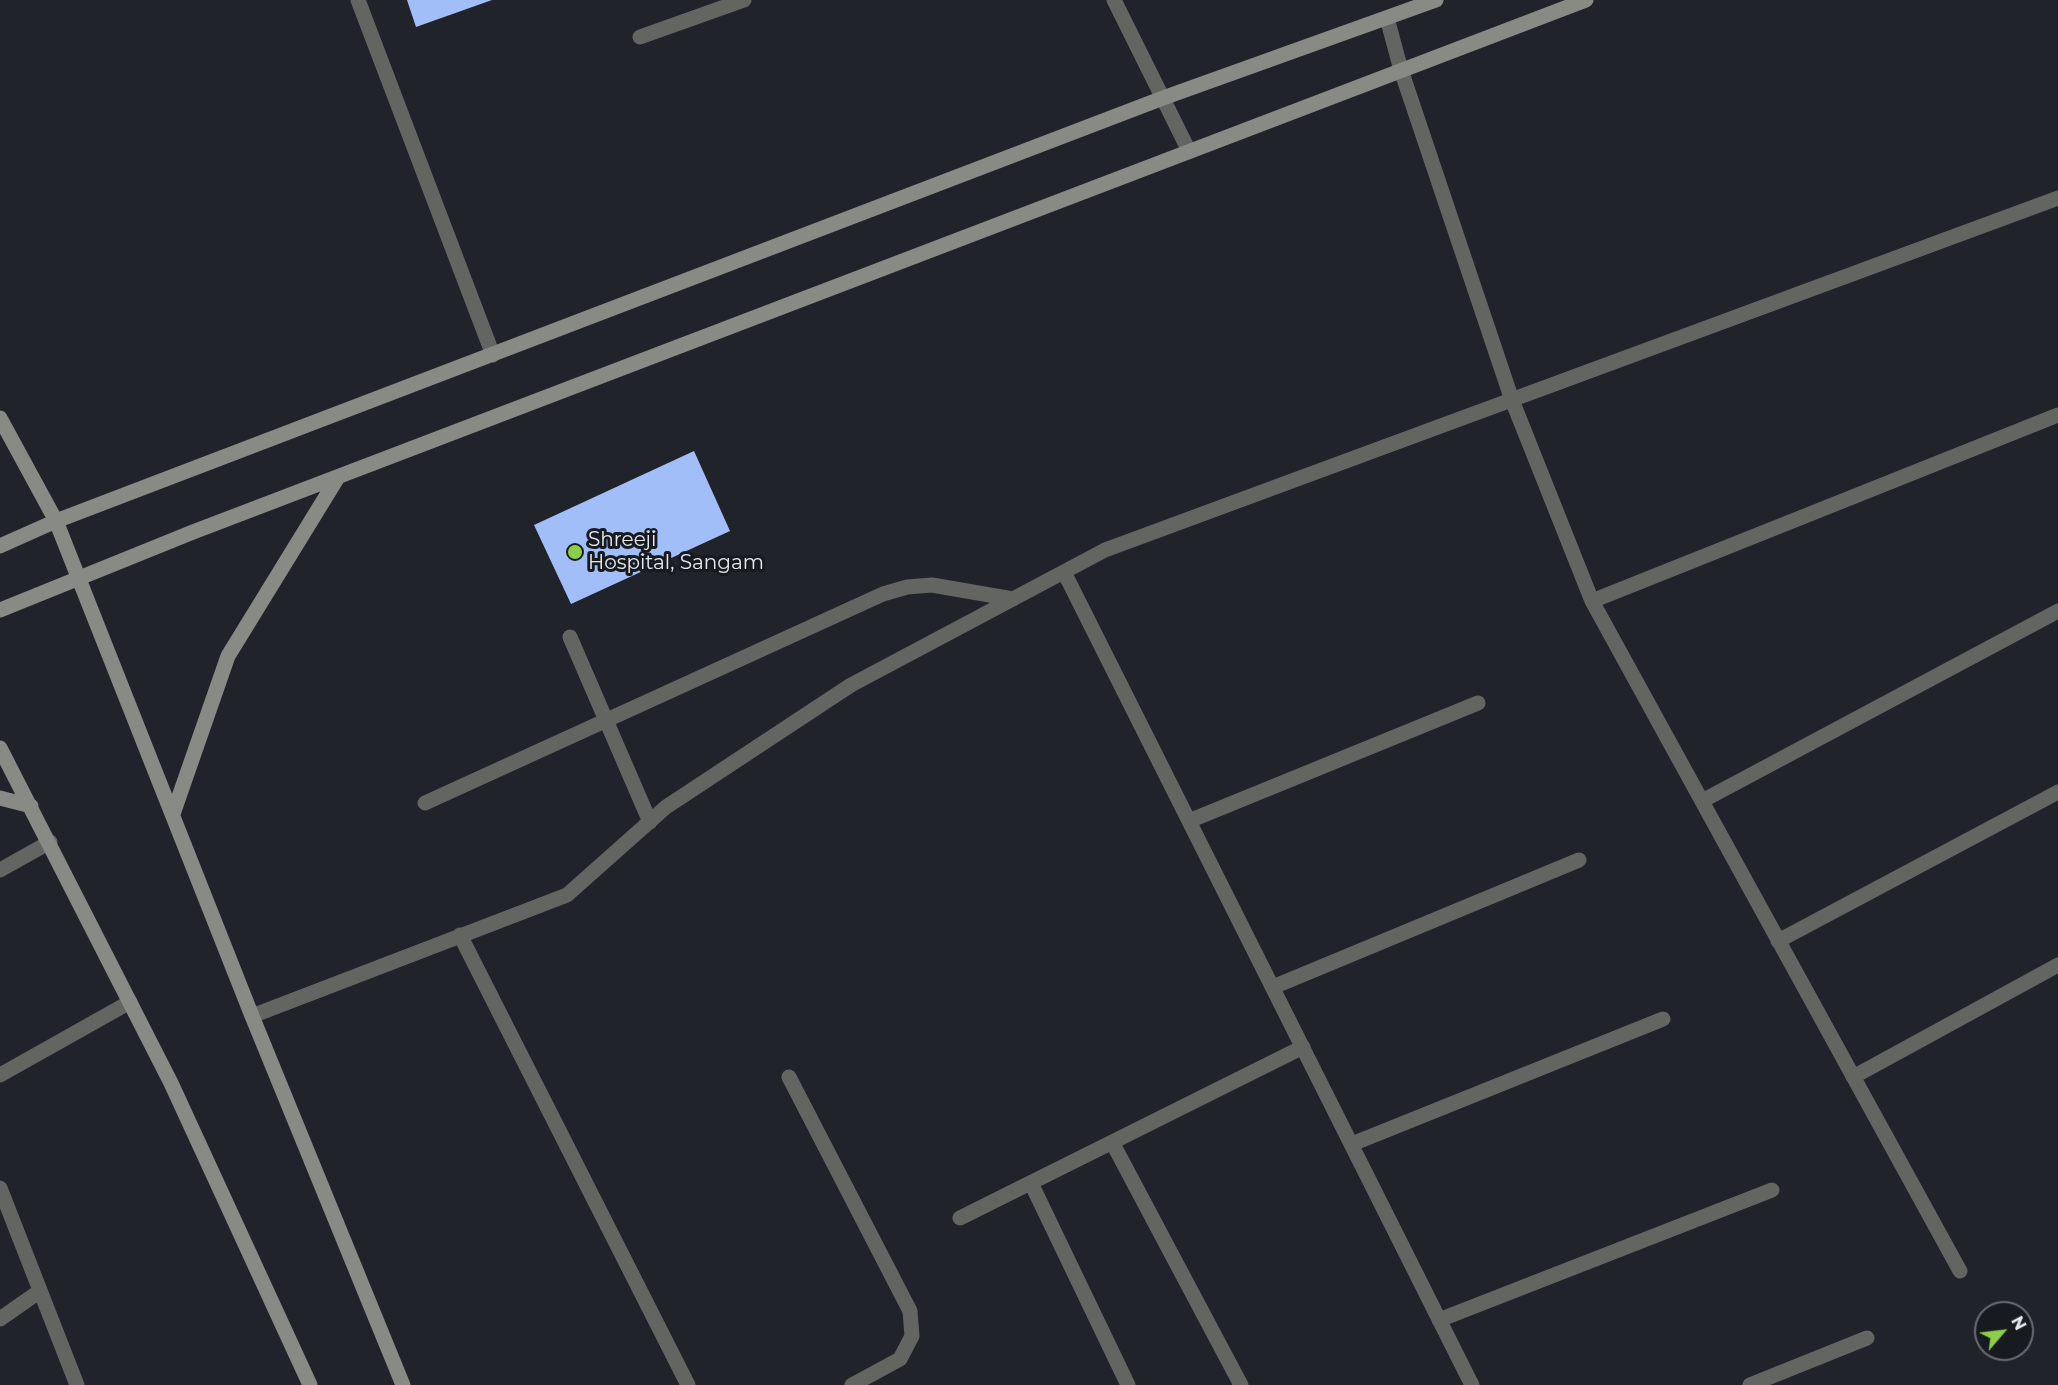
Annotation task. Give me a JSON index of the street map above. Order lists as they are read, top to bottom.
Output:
{
  "places": ["Shreeji Hospital, Sangam"],
  "north": "top right"
}
